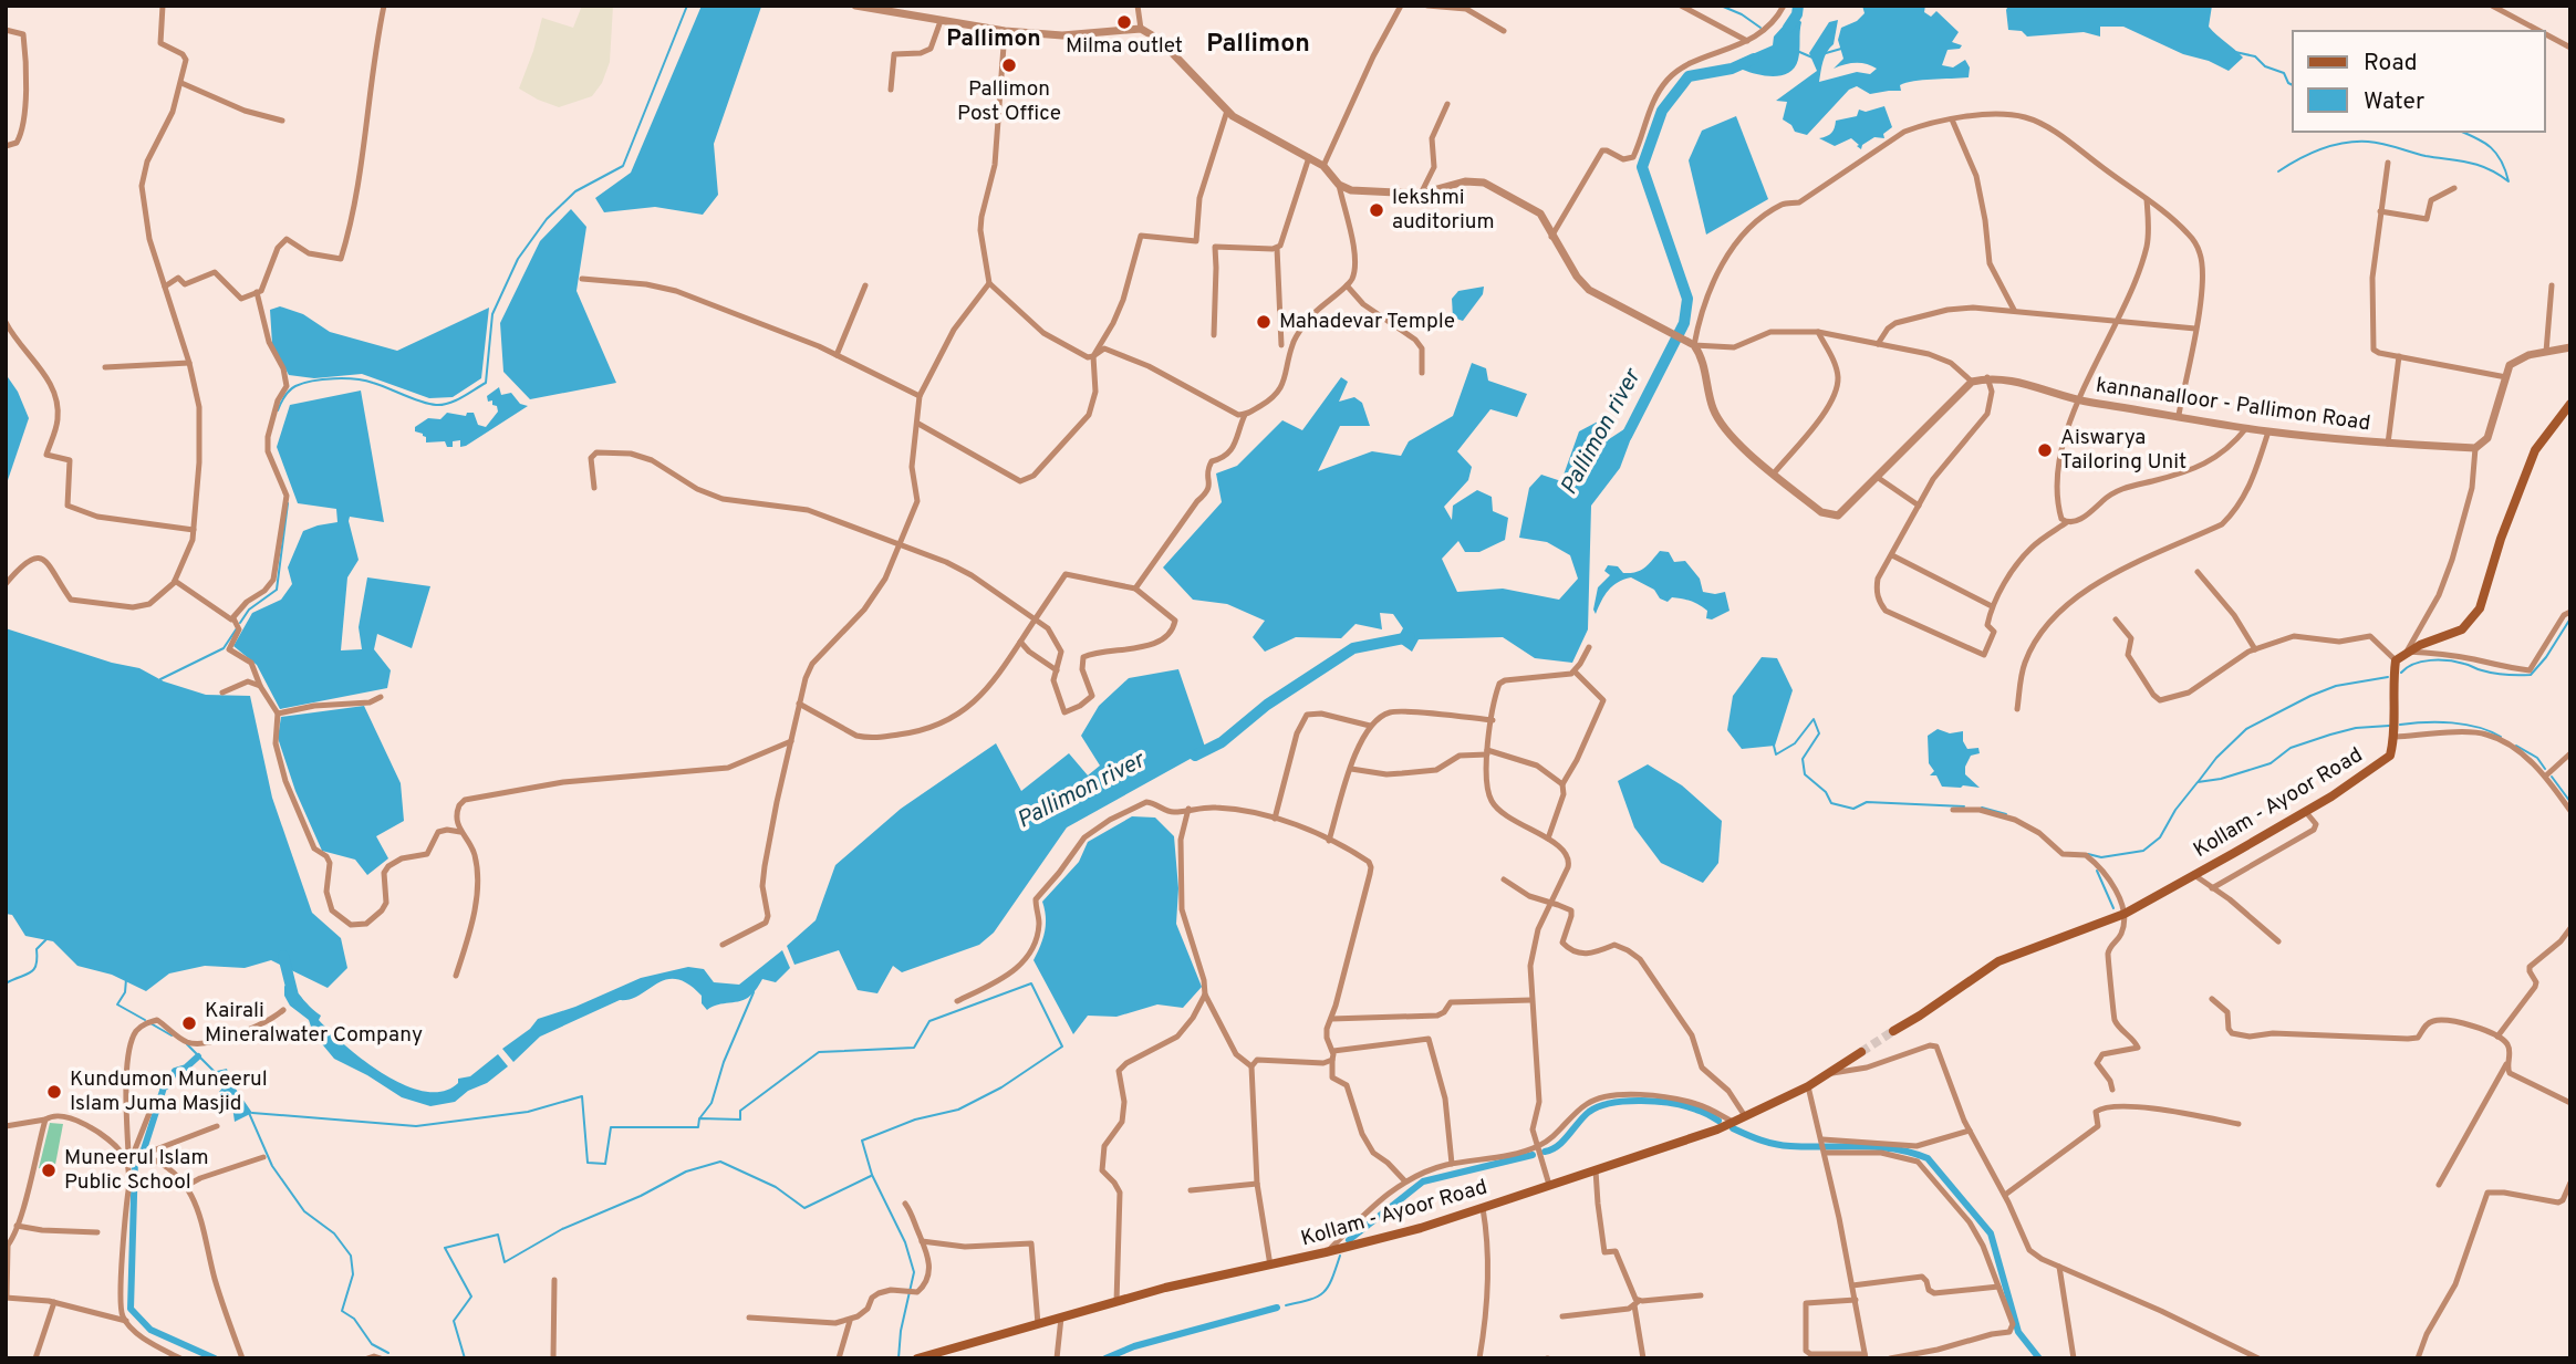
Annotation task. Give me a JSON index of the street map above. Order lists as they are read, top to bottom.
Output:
{
  "streets": {
    "main road": ["Kollam - Ayoor Road"],
    "street": ["kannanalloor - Pallimon Road"]
  },
  "districts": ["Pallimon", "Pallimon"],
  "water": ["Pallimon river"],
  "places": [
    "Milma outlet",
    "Pallimon Post Office",
    "lekshmi auditorium",
    "Mahadevar Temple",
    "Aiswarya Tailoring Unit",
    "Kairali Mineralwater Company",
    "Kundumon Muneerul Islam Juma Masjid",
    "Muneerul Islam Public School"
  ],
  "legend": ["Road", "Water"]
}
